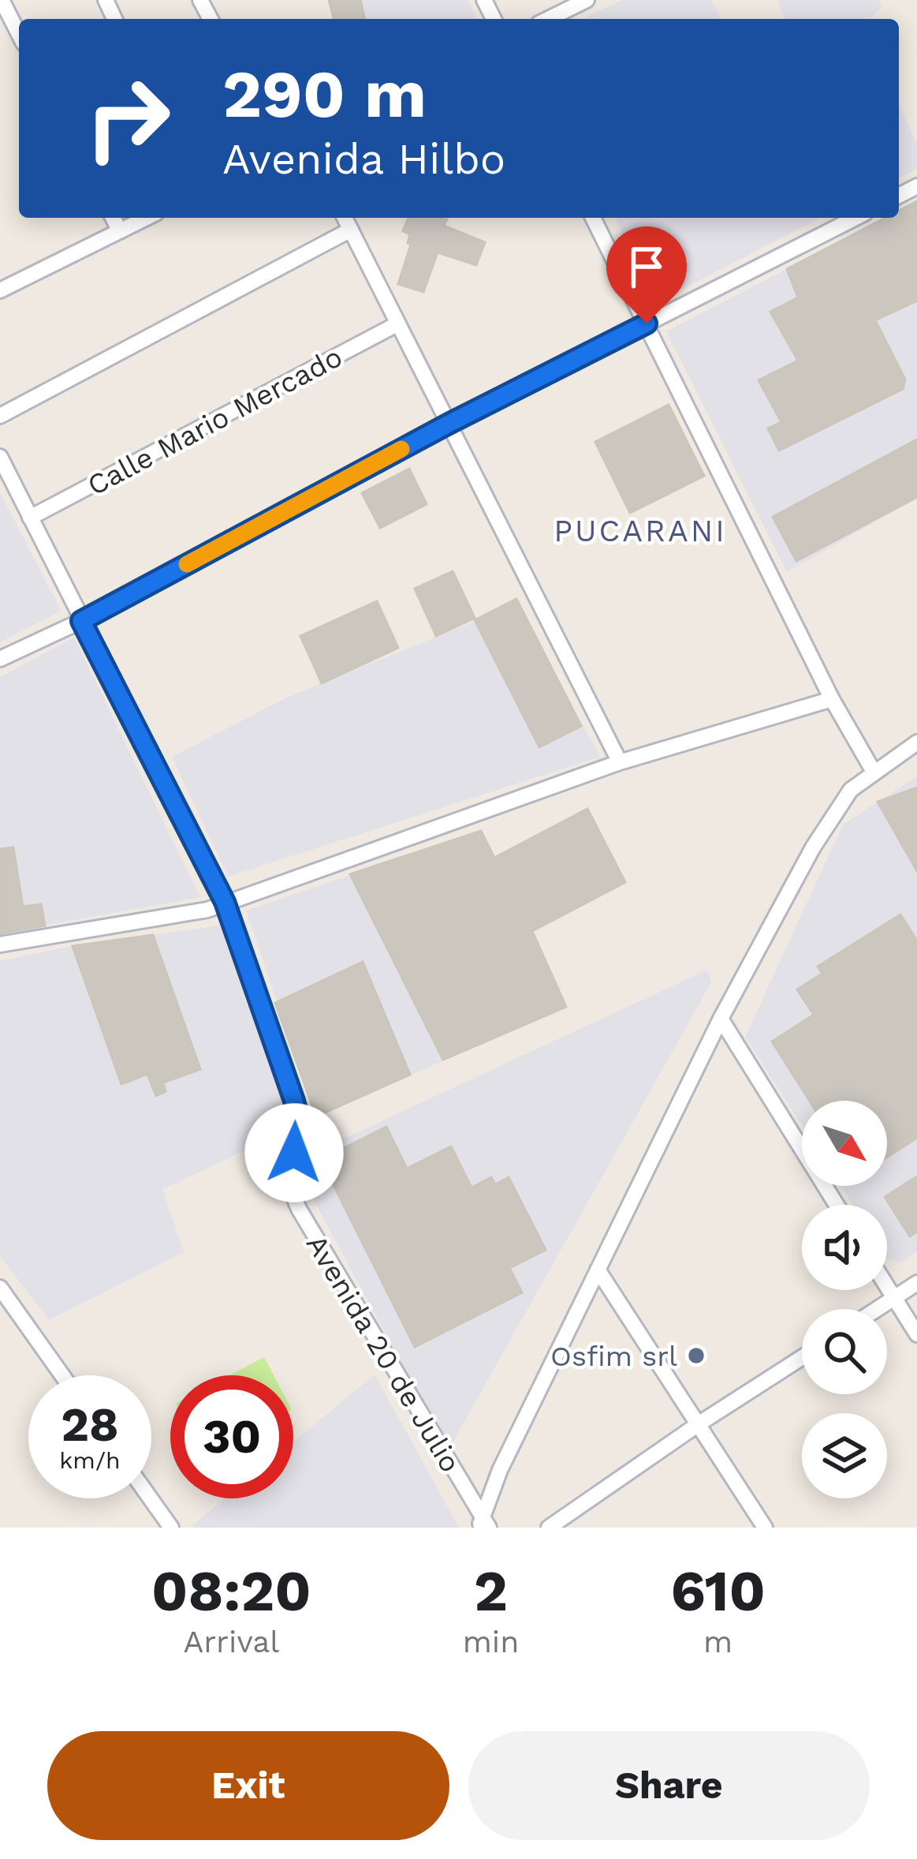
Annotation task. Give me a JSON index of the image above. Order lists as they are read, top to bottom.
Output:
{
  "streets": {
    "street": ["Calle Mario Mercado", "Avenida 20 de Julio"]
  },
  "crossings": [
    ["Calle Mario Mercado", "Avenida 20 de Julio"]
  ],
  "districts": ["PUCARANI"],
  "places": ["Osfim srl"],
  "north": "bottom right",
  "page": {
    "turn": ["290 m", "Avenida Hilbo"],
    "speed": "28 km/h",
    "limit": "30",
    "eta": [
      "08:20",
      "Arrival",
      "2",
      "min",
      "610",
      "m"
    ],
    "buttons": ["Exit", "Share"]
  }
}
